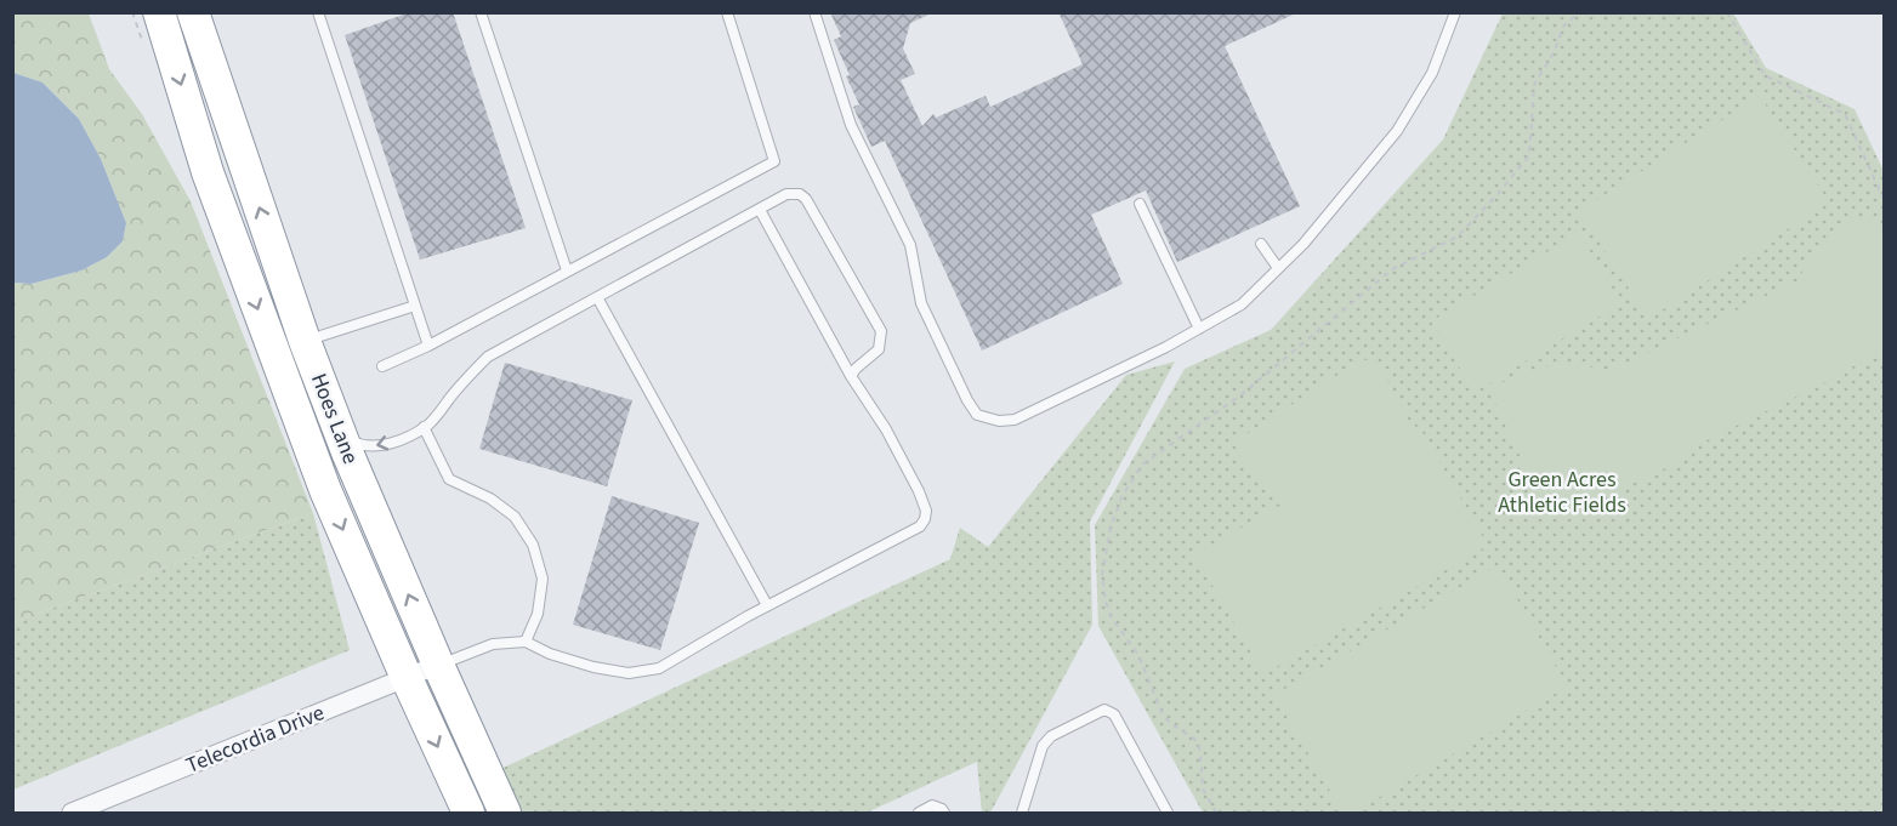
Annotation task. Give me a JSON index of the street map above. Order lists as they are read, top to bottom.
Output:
{
  "streets": {
    "highway": ["Hoes Lane"],
    "street": ["Telecordia Drive"]
  },
  "crossings": [
    ["Hoes Lane", "Telecordia Drive"]
  ],
  "parks": ["Green Acres Athletic Fields"]
}
